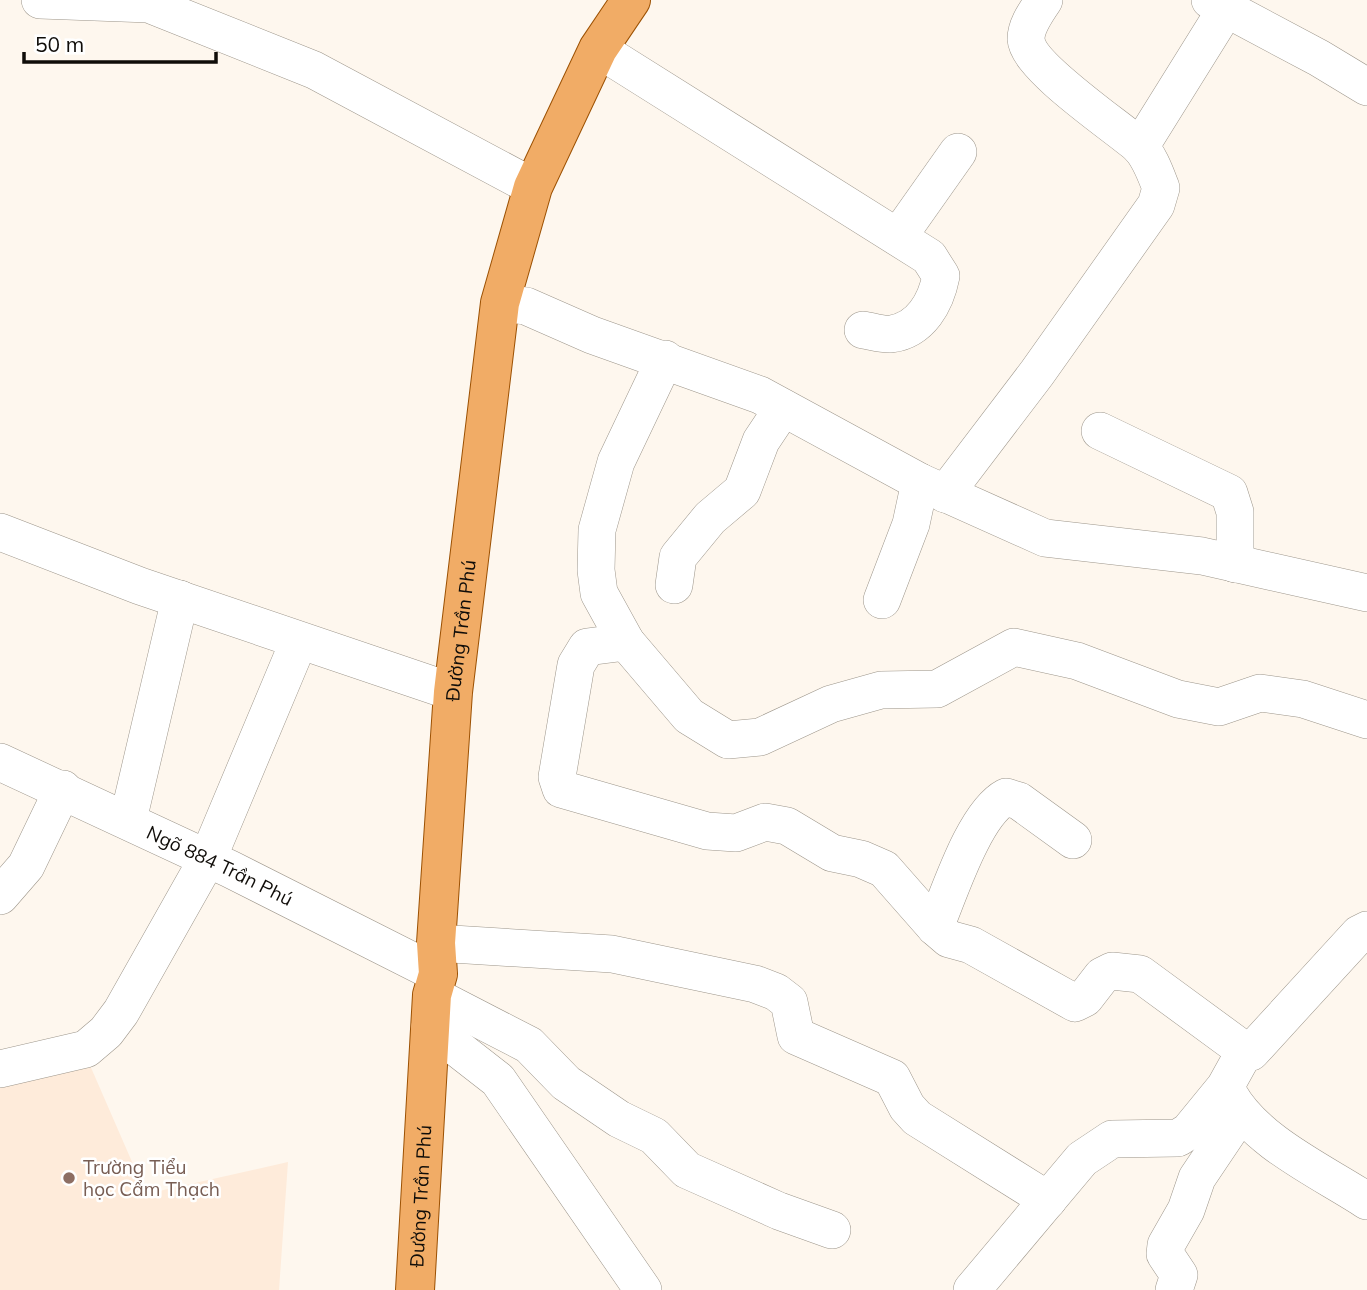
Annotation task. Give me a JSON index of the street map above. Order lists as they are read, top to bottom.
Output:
{
  "streets": {
    "main road": ["Đường Trần Phú"],
    "street": ["Ngõ 884 Trần Phú"]
  },
  "crossings": [
    ["Đường Trần Phú", "Ngõ 884 Trần Phú"]
  ],
  "places": ["Trường Tiểu học Cẩm Thạch"],
  "scale_bar": "50 m"
}
